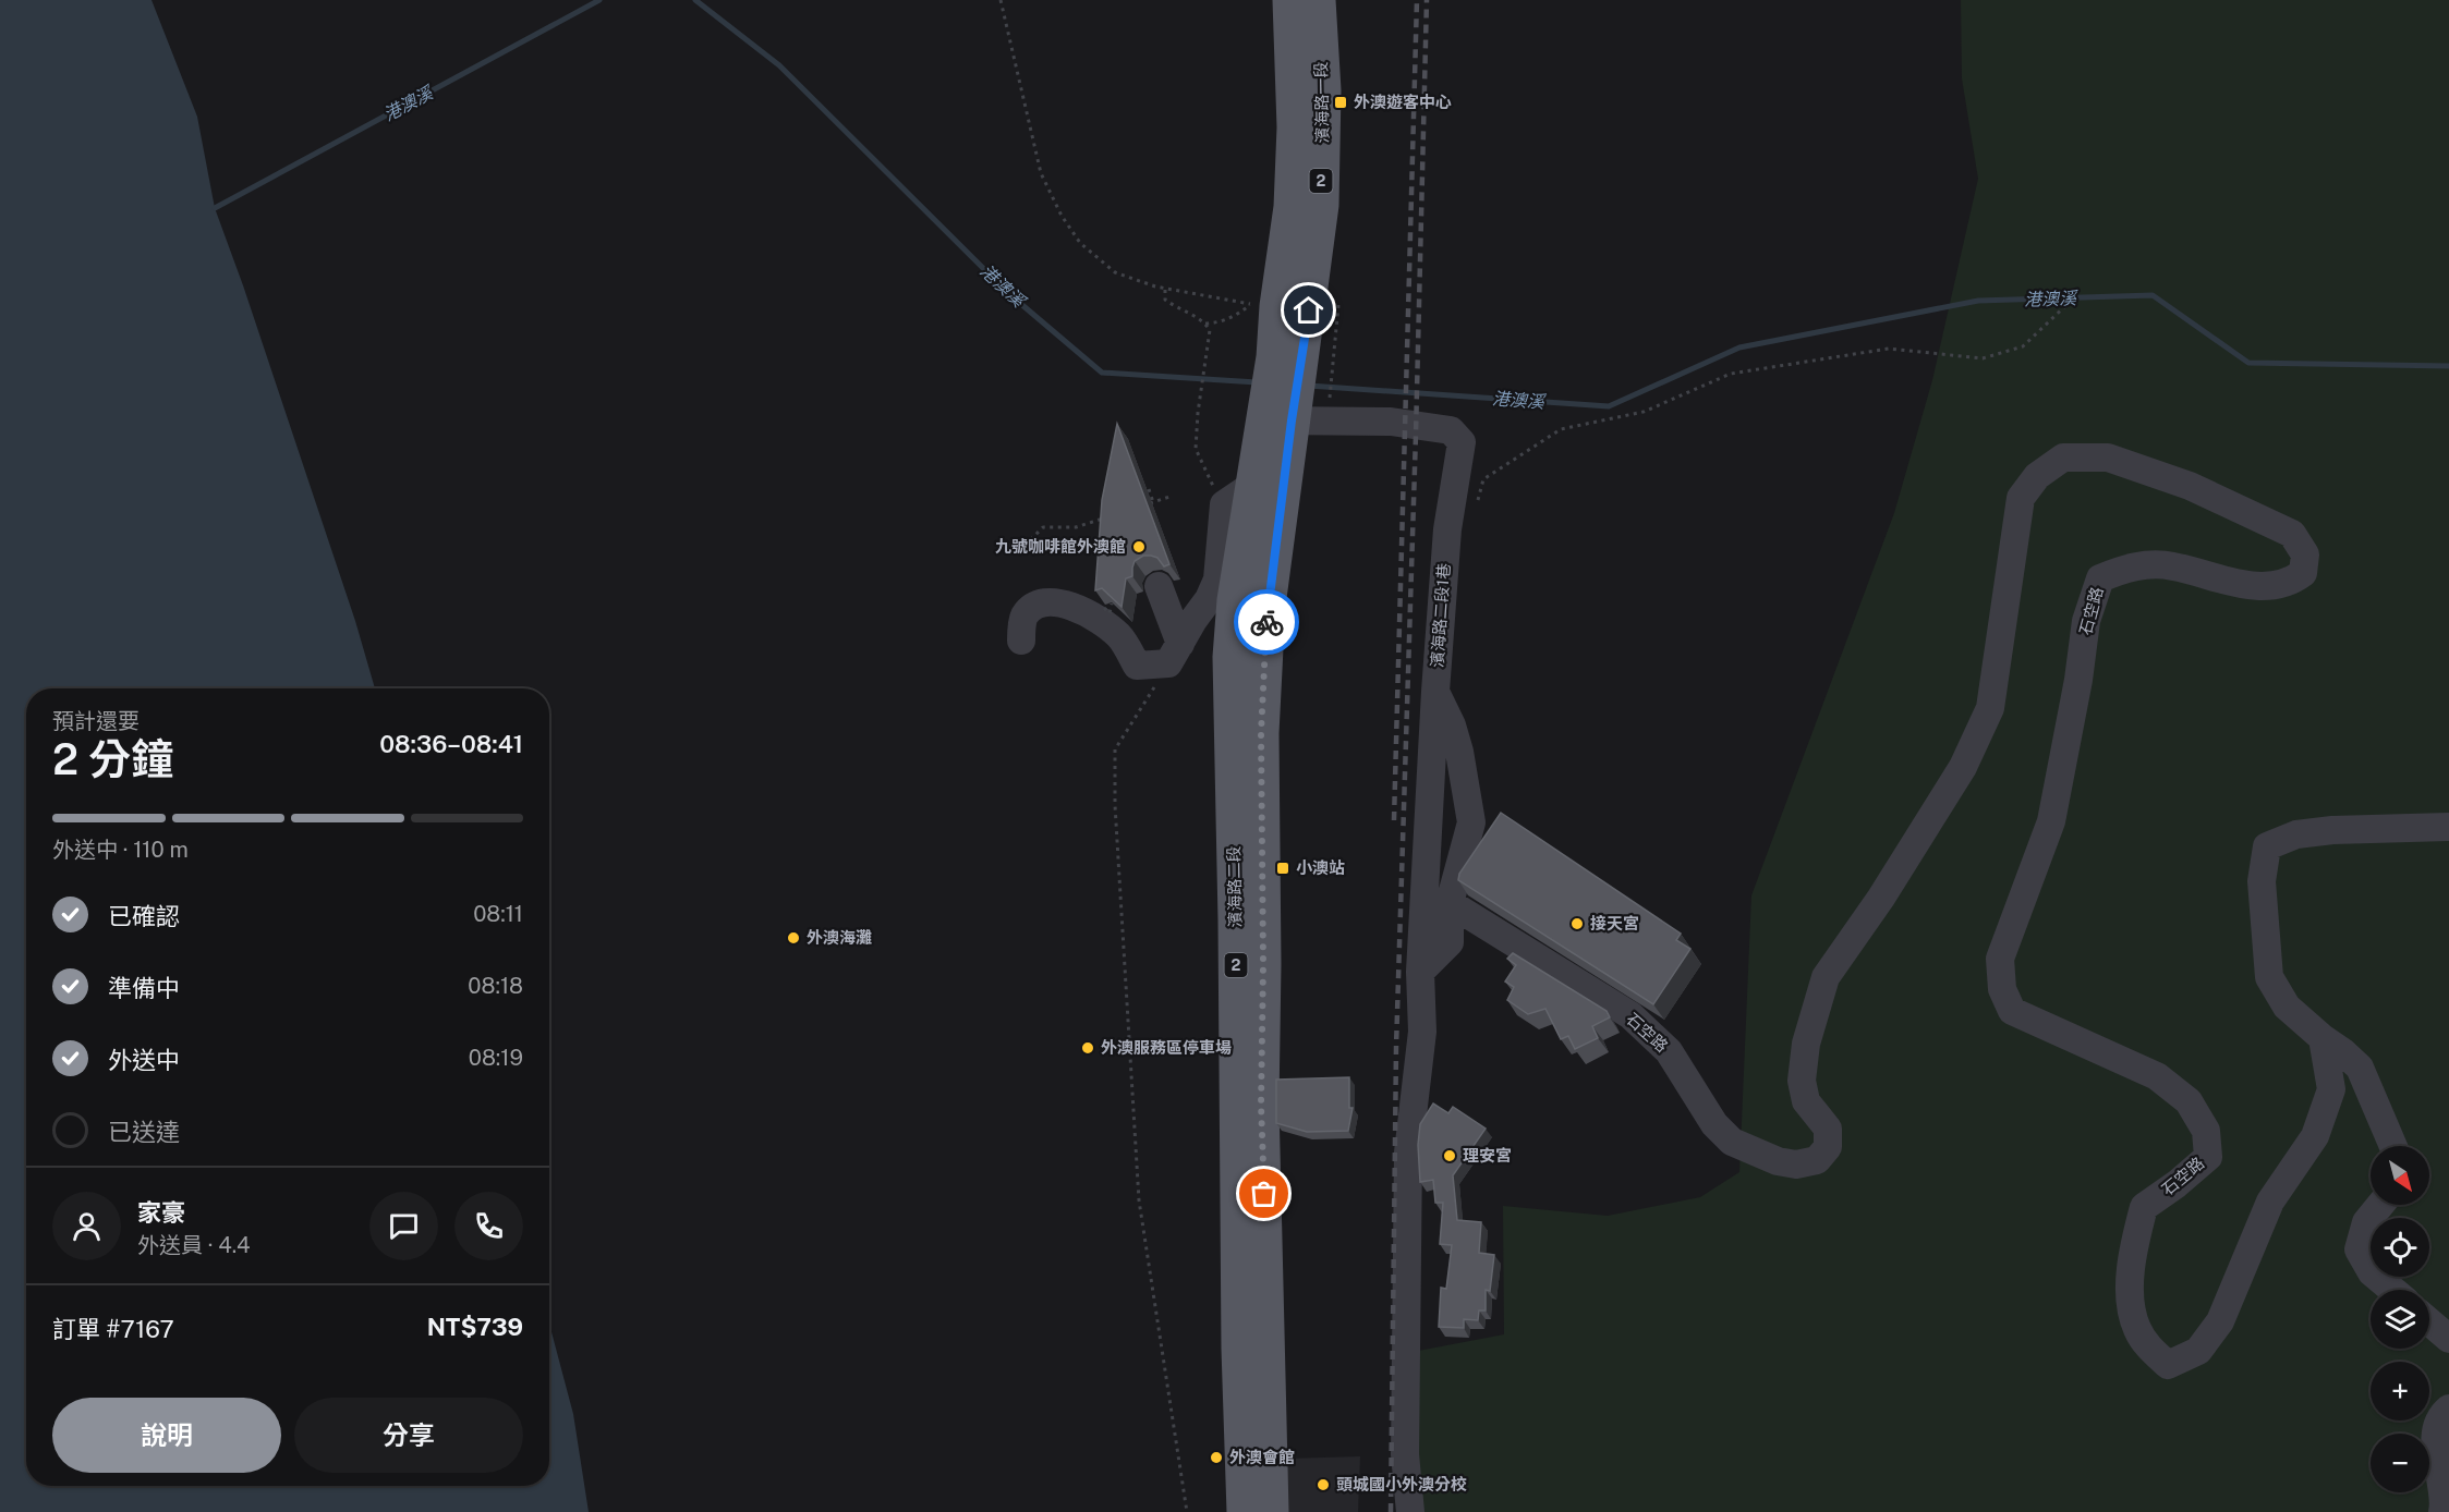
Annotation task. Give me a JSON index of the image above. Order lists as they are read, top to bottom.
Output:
{
  "streets": {
    "main road": ["濱海路一段", "2", "濱海路二段"],
    "street": ["石空路", "濱海路二段1巷"]
  },
  "crossings": [
    ["濱海路一段", "2"],
    ["2", "濱海路二段1巷"],
    ["2", "濱海路二段"],
    ["石空路", "濱海路二段1巷"],
    ["濱海路二段1巷", "濱海路二段"]
  ],
  "water": ["港澳溪"],
  "places": {
    "transit": ["外澳遊客中心", "小澳站"],
    "other": [
      "九號咖啡館外澳館",
      "接天宮",
      "外澳海灘",
      "外澳服務區停車場",
      "理安宮",
      "外澳會館",
      "頭城國小外澳分校"
    ]
  },
  "north": "bottom right",
  "page": {
    "heading": ["2 分鐘", "預計還要", "08:36–08:41"],
    "panel": [
      "家豪",
      "外送員 · 4.4",
      "訂單 #7167",
      "NT$739"
    ],
    "bar": "外送中 · 110 m",
    "list": [
      ["已確認", "08:11"],
      ["準備中", "08:18"],
      ["外送中", "08:19"],
      "已送達"
    ],
    "map_buttons": ["+", "−"],
    "buttons": ["說明", "分享"]
  }
}
